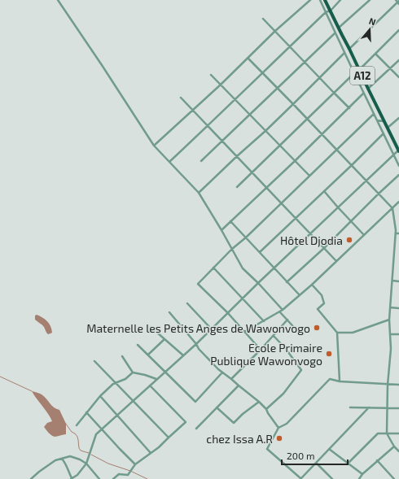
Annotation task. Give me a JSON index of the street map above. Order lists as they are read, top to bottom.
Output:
{
  "streets": {
    "main road": ["A12"]
  },
  "places": [
    "Hôtel Djodia",
    "Maternelle les Petits Anges de Wawonvogo",
    "Ecole Primaire Publique Wawonvogo",
    "chez Issa A.R"
  ],
  "scale_bar": "200 m",
  "north": "top"
}
